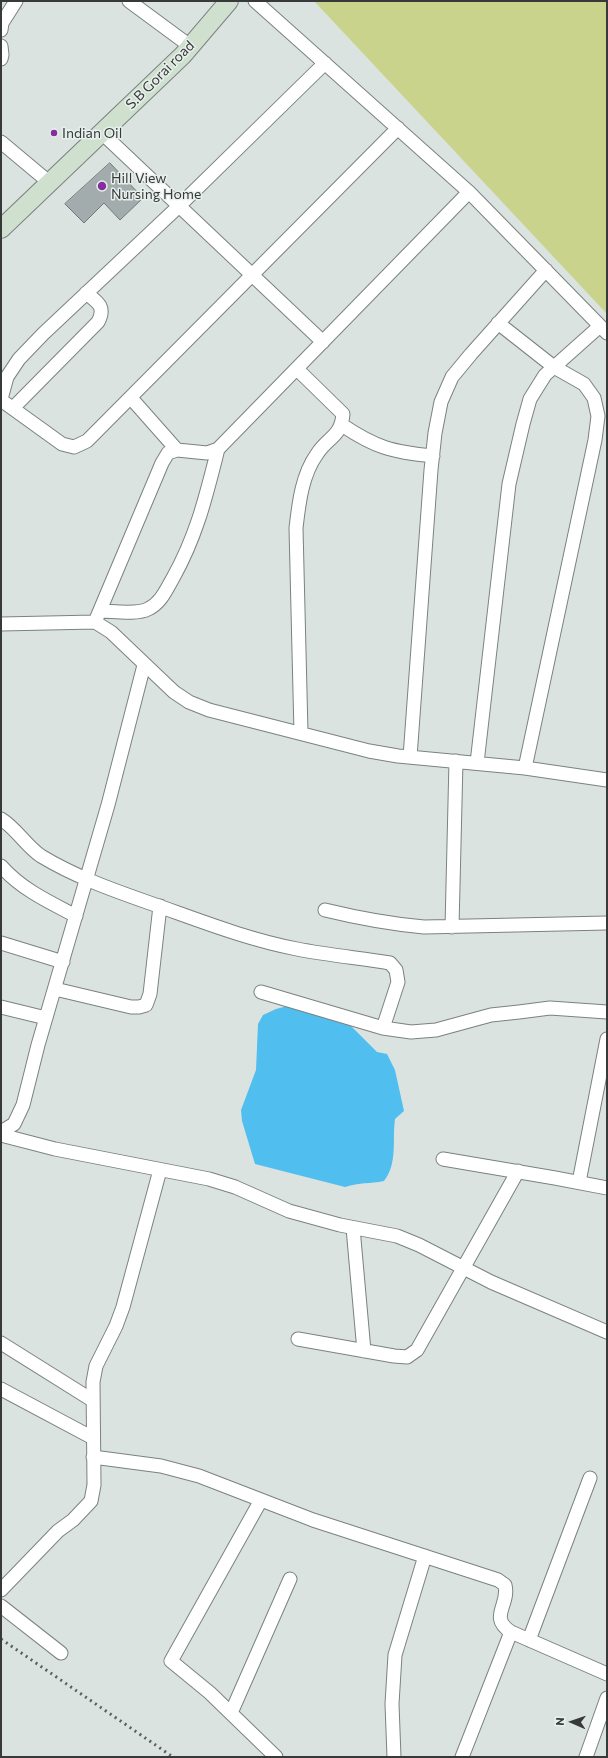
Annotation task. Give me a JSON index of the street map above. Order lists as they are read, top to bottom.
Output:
{
  "streets": {
    "street": ["S.B Gorai road"]
  },
  "places": ["Indian Oil", "Hill View Nursing Home"],
  "north": "left"
}
